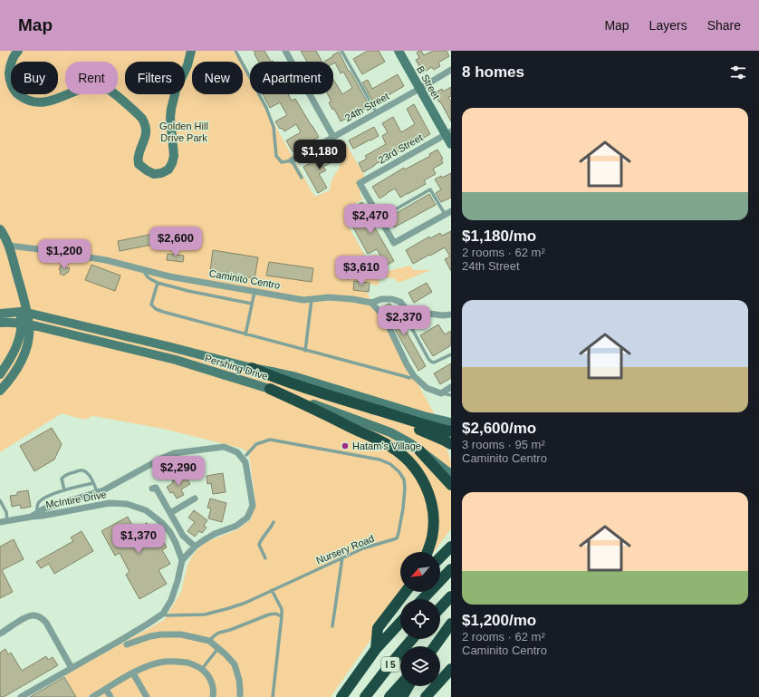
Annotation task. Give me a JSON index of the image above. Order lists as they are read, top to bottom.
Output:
{
  "streets": {
    "highway": ["I 5"],
    "main road": ["B Street", "Pershing Drive"],
    "street": [
      "24th Street",
      "23rd Street",
      "Caminito Centro",
      "McIntire Drive"
    ],
    "lane": ["Nursery Road"]
  },
  "crossings": [
    ["B Street", "24th Street"],
    ["B Street", "23rd Street"]
  ],
  "parks": ["Golden Hill Drive Park"],
  "places": ["Hatam's Village"],
  "north": "bottom left",
  "page": {
    "header": "Map",
    "nav": ["Map", "Layers", "Share"],
    "heading": "8 homes",
    "chip": [
      "Buy",
      "Rent",
      "Filters",
      "New",
      "Apartment"
    ],
    "list": [
      {
        "name": "$1,180/mo",
        "note": "2 rooms · 62 m² · 24th Street"
      },
      {
        "name": "$2,600/mo",
        "note": "3 rooms · 95 m² · Caminito Centro"
      },
      {
        "name": "$1,200/mo",
        "note": "2 rooms · 62 m² · Caminito Centro"
      }
    ],
    "price": [
      "$1,180",
      "$2,470",
      "$2,600",
      "$1,200",
      "$3,610",
      "$2,370",
      "$2,290",
      "$1,370"
    ]
  }
}
